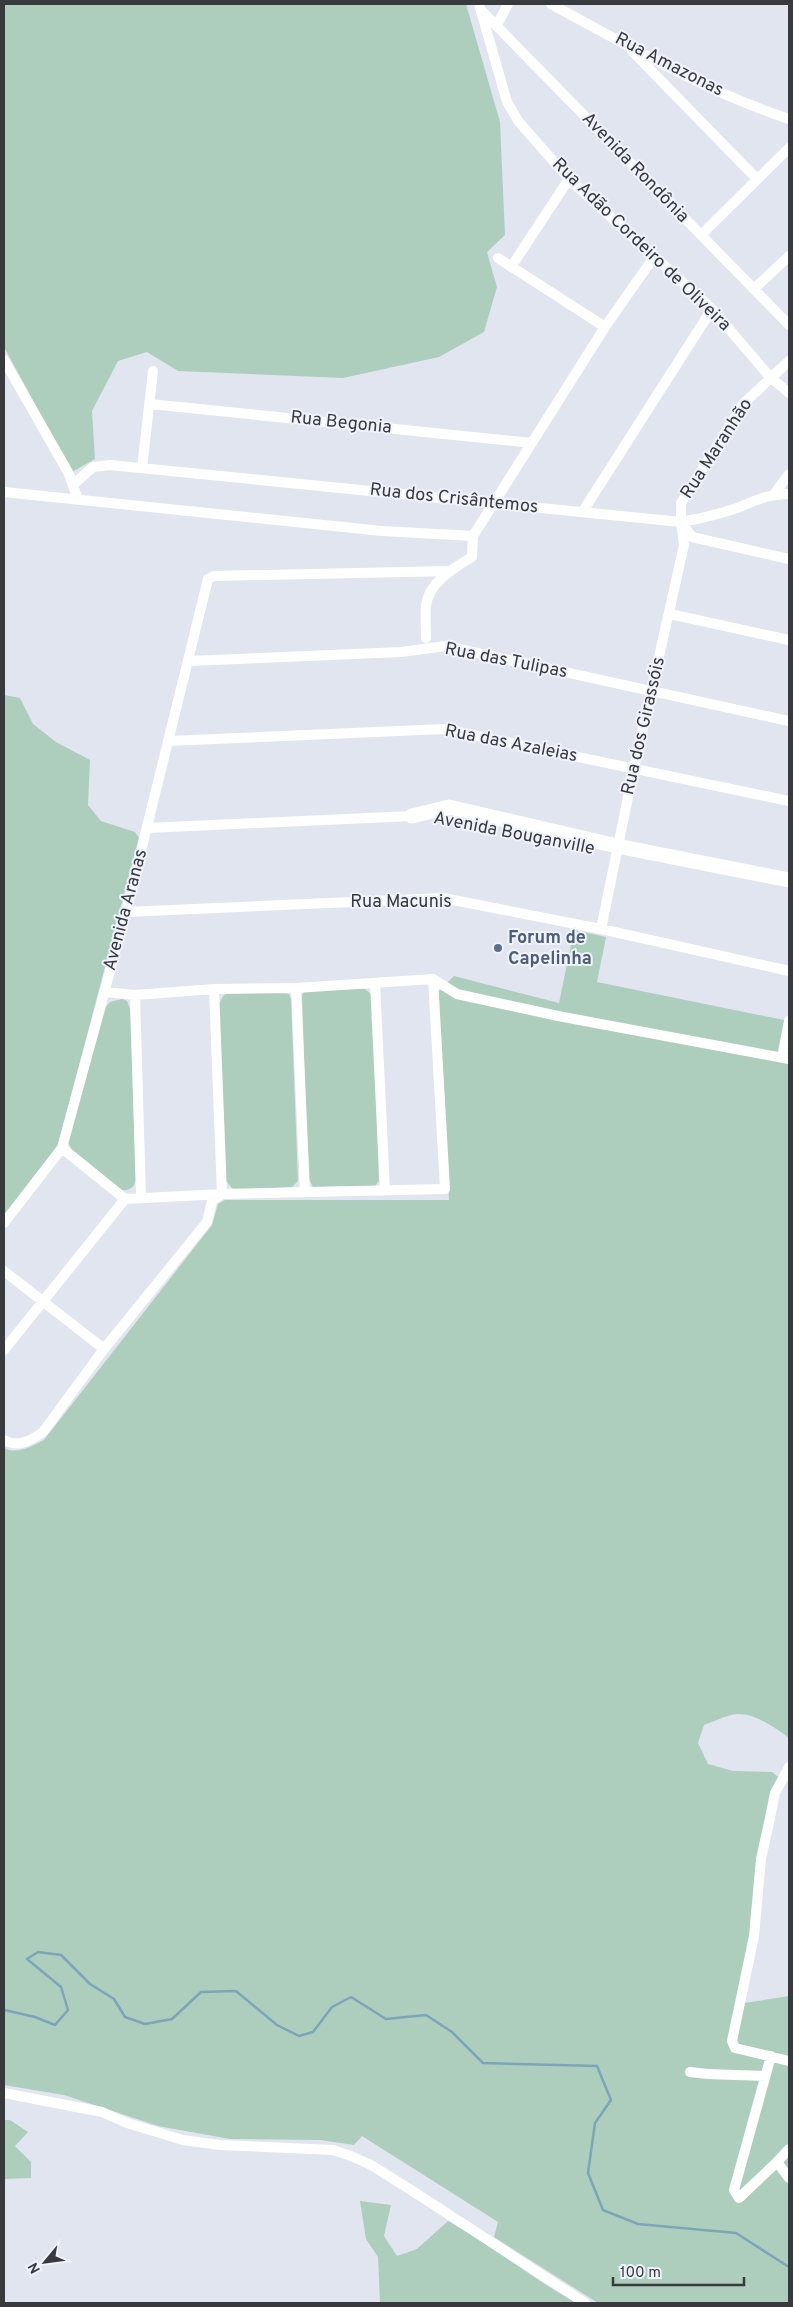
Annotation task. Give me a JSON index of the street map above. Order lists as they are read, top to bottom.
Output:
{
  "streets": {
    "street": [
      "Rua Amazonas",
      "Avenida Rondônia",
      "Rua Adão Cordeiro de Oliveira",
      "Rua Begonia",
      "Rua Maranhão",
      "Rua dos Crisântemos",
      "Rua das Tulipas",
      "Rua dos Girassóis",
      "Rua das Azaleias",
      "Avenida Bouganville",
      "Rua Macunis",
      "Avenida Aranas"
    ]
  },
  "crossings": [
    ["Avenida Rondônia", "Rua Adão Cordeiro de Oliveira"],
    ["Rua Adão Cordeiro de Oliveira", "Rua Maranhão"],
    ["Rua Maranhão", "Rua dos Crisântemos"],
    ["Rua Maranhão", "Rua dos Girassóis"],
    ["Rua dos Crisântemos", "Rua dos Girassóis"],
    ["Rua das Tulipas", "Rua dos Girassóis"],
    ["Rua das Tulipas", "Avenida Aranas"],
    ["Rua dos Girassóis", "Rua das Azaleias"],
    ["Rua dos Girassóis", "Avenida Bouganville"],
    ["Rua dos Girassóis", "Rua Macunis"],
    ["Rua das Azaleias", "Avenida Aranas"],
    ["Rua Macunis", "Avenida Aranas"]
  ],
  "places": ["Forum de Capelinha"],
  "scale_bar": "100 m",
  "north": "bottom left"
}
